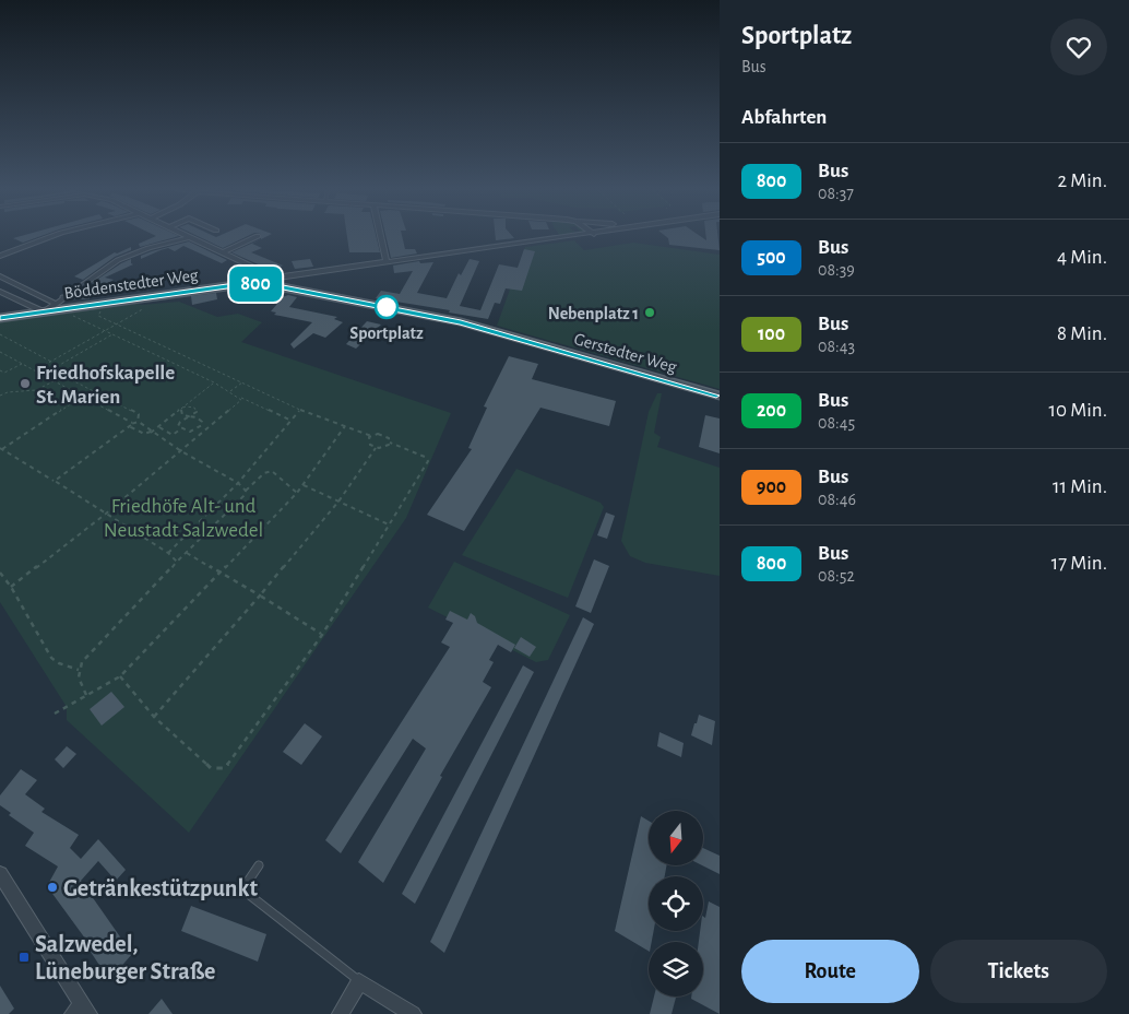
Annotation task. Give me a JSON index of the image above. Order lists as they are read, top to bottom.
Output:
{
  "streets": {
    "street": ["Böddenstedter Weg", "Gerstedter Weg"]
  },
  "crossings": [
    ["Böddenstedter Weg", "Gerstedter Weg"]
  ],
  "parks": ["Friedhöfe Alt- und Neustadt Salzwedel"],
  "places": {
    "other": [
      "Sportplatz",
      "Nebenplatz 1",
      "Friedhofskapelle St. Marien",
      "Getränkestützpunkt"
    ],
    "transit": ["Salzwedel, Lüneburger Straße"]
  },
  "lines": ["bus line 800"],
  "north": "bottom",
  "page": {
    "on_map": "800",
    "heading": [
      ["Sportplatz", "Bus"],
      "Abfahrten"
    ],
    "list": [
      {
        "mark": "800",
        "name": "Bus",
        "note": "08:37",
        "value": "2 Min."
      },
      {
        "mark": "500",
        "name": "Bus",
        "note": "08:39",
        "value": "4 Min."
      },
      {
        "mark": "100",
        "name": "Bus",
        "note": "08:43",
        "value": "8 Min."
      },
      {
        "mark": "200",
        "name": "Bus",
        "note": "08:45",
        "value": "10 Min."
      },
      {
        "mark": "900",
        "name": "Bus",
        "note": "08:46",
        "value": "11 Min."
      },
      {
        "mark": "800",
        "name": "Bus",
        "note": "08:52",
        "value": "17 Min."
      }
    ],
    "buttons": ["Route", "Tickets"]
  }
}
